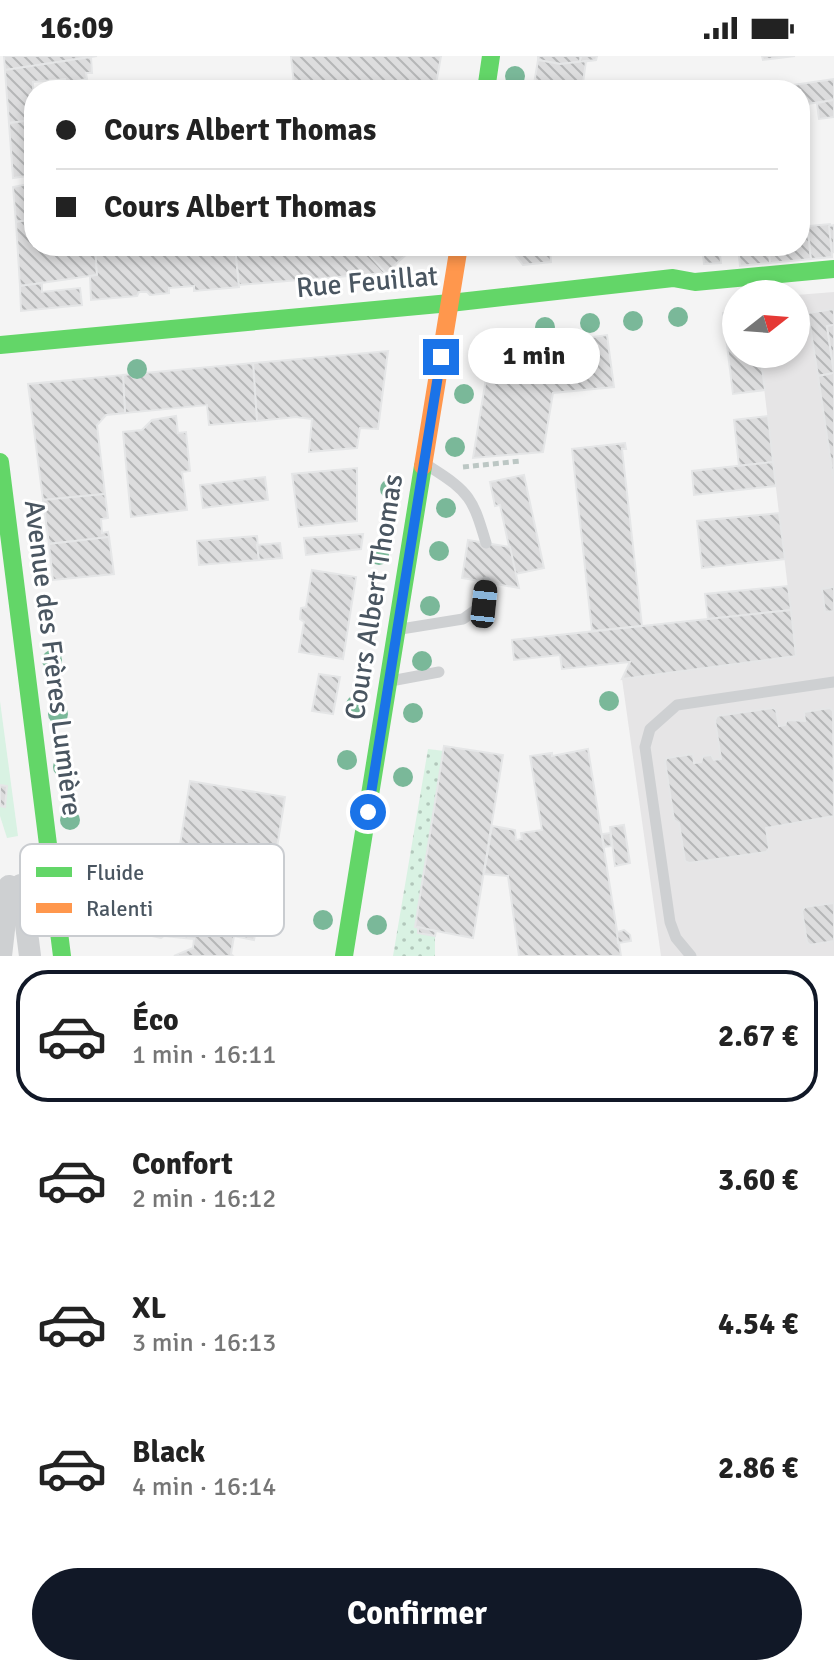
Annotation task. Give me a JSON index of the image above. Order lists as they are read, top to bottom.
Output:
{
  "streets": {
    "main road": ["Rue Feuillat", "Cours Albert Thomas", "Avenue des Frères Lumière"]
  },
  "crossings": [
    ["Rue Feuillat", "Cours Albert Thomas"]
  ],
  "legend": ["Fluide", "Ralenti"],
  "north": "right",
  "page": {
    "status": "16:09",
    "banner": ["Cours Albert Thomas", "Cours Albert Thomas"],
    "bubble": "1 min",
    "list": [
      {
        "name": "Éco",
        "note": "1 min · 16:11",
        "value": "2.67 €"
      },
      {
        "name": "Confort",
        "note": "2 min · 16:12",
        "value": "3.60 €"
      },
      {
        "name": "XL",
        "note": "3 min · 16:13",
        "value": "4.54 €"
      },
      {
        "name": "Black",
        "note": "4 min · 16:14",
        "value": "2.86 €"
      }
    ],
    "buttons": "Confirmer"
  }
}
